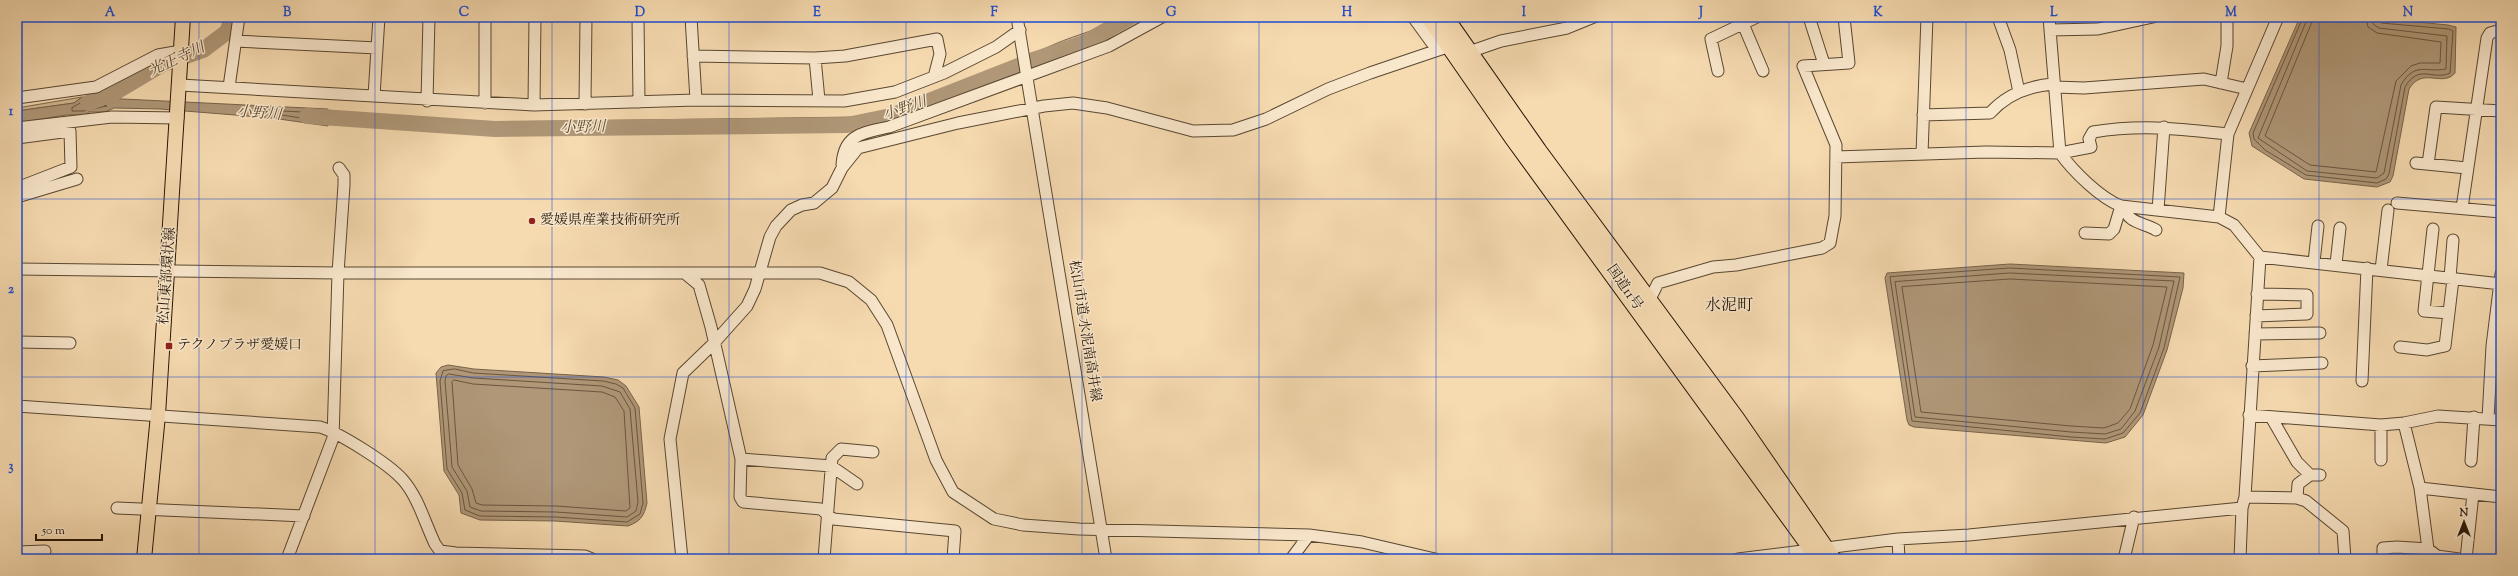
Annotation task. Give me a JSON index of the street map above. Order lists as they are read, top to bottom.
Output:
{
  "streets": {
    "highway": ["国道11号"],
    "main road": ["松山東部環状線"],
    "street": ["松山市道 水泥南高井線"]
  },
  "districts": ["水泥町"],
  "water": ["光正寺川", "小野川"],
  "places": {
    "other": ["愛媛県産業技術研究所"],
    "transit": ["テクノプラザ愛媛口"]
  },
  "scale_bar": "50 m",
  "north": "top",
  "grid": {
    "columns": [
      "A",
      "B",
      "C",
      "D",
      "E",
      "F",
      "G",
      "H",
      "I",
      "J",
      "K",
      "L",
      "M",
      "N"
    ],
    "rows": ["1", "2", "3"]
  }
}
